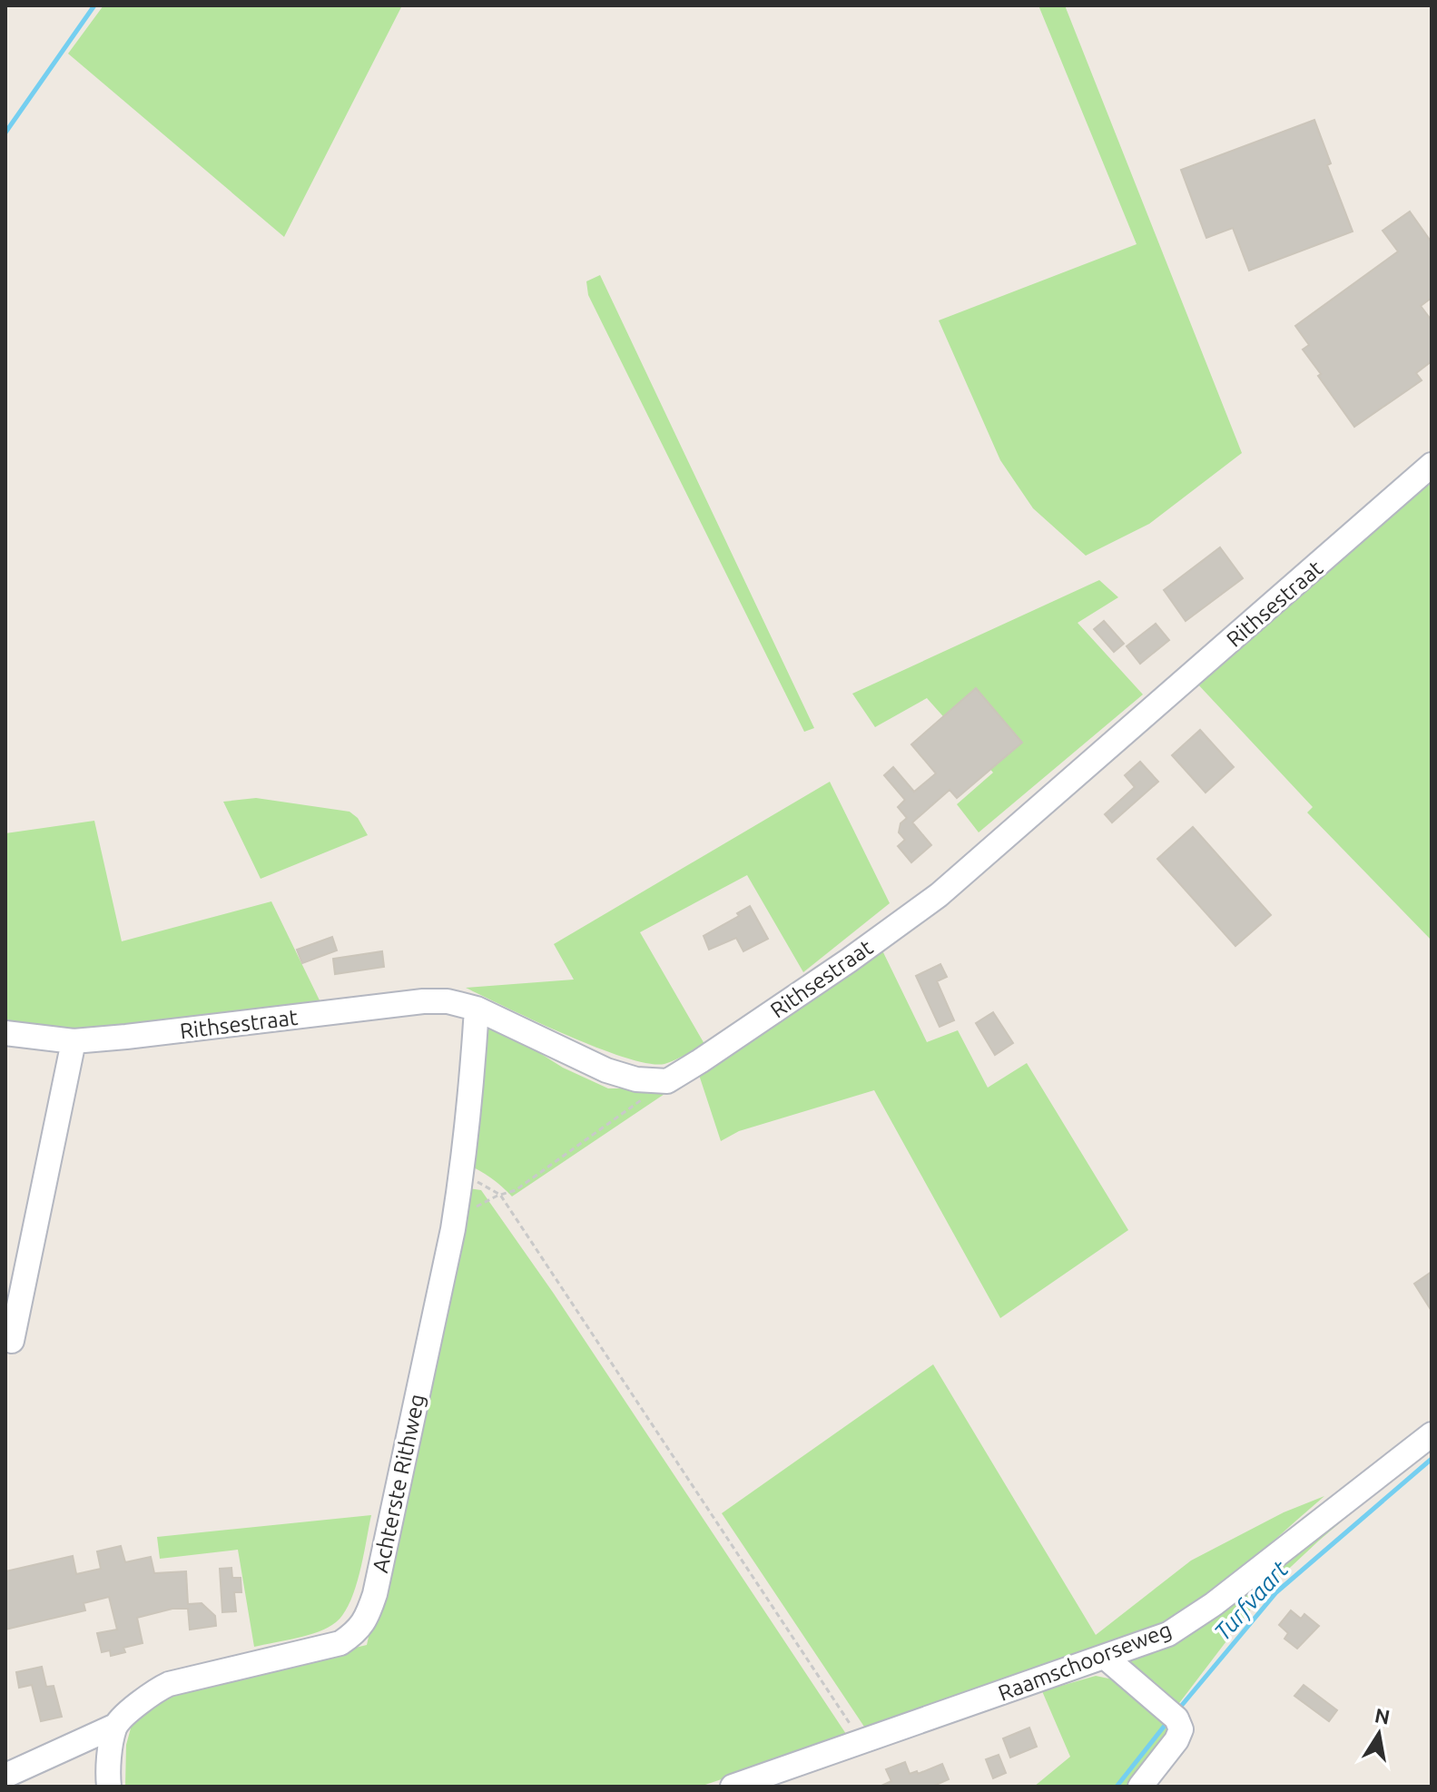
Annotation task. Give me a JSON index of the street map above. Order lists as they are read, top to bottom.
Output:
{
  "streets": {
    "street": ["Rithsestraat", "Achterste Rithweg", "Raamschoorseweg"]
  },
  "crossings": [
    ["Rithsestraat", "Achterste Rithweg"]
  ],
  "water": ["Turfvaart"],
  "north": "top"
}
